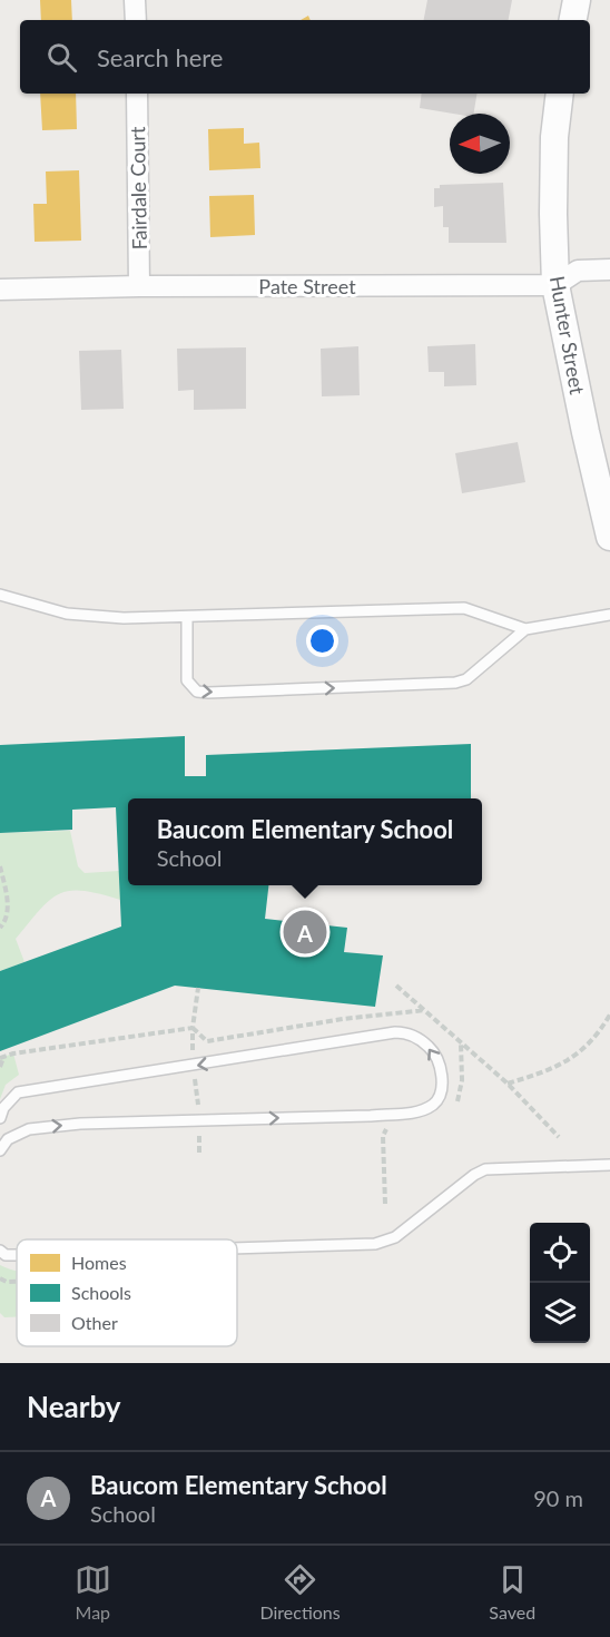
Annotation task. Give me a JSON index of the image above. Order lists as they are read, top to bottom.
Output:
{
  "streets": {
    "street": ["Fairdale Court", "Pate Street", "Hunter Street"]
  },
  "crossings": [
    ["Fairdale Court", "Pate Street"],
    ["Pate Street", "Hunter Street"]
  ],
  "legend": ["Homes", "Schools", "Other"],
  "north": "left",
  "page": {
    "search": "Search here",
    "popup": ["Baucom Elementary School", "School"],
    "pins": "A",
    "heading": "Nearby",
    "list": [
      {
        "mark": "A",
        "name": "Baucom Elementary School",
        "note": "School",
        "value": "90 m"
      }
    ],
    "nav": ["Map", "Directions", "Saved"]
  }
}
